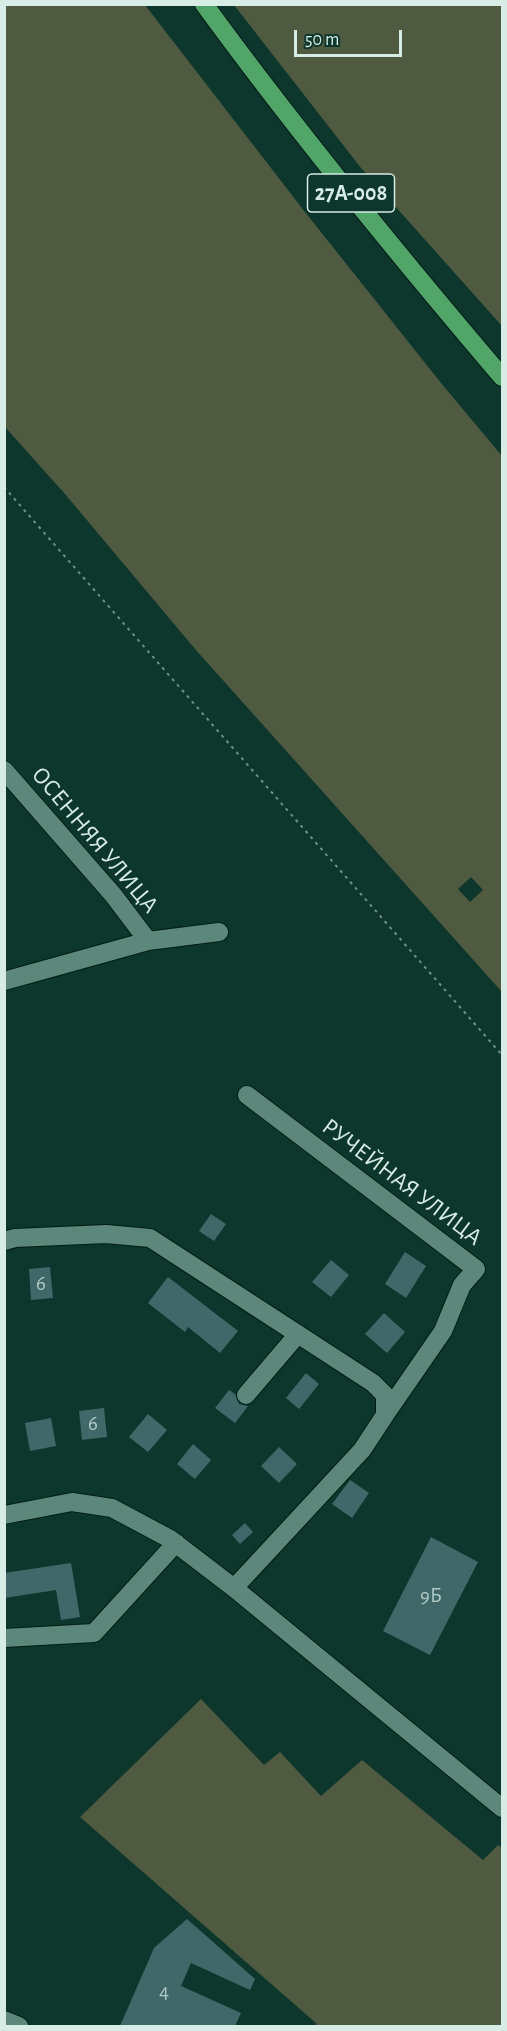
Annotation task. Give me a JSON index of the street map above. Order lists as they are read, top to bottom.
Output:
{
  "streets": {
    "highway": ["27А-008"],
    "street": ["ОСЕННЯЯ УЛИЦА", "РУЧЕЙНАЯ УЛИЦА"]
  },
  "house_numbers": [
    "6",
    "6",
    "9Б",
    "4"
  ],
  "scale_bar": "50 m"
}
